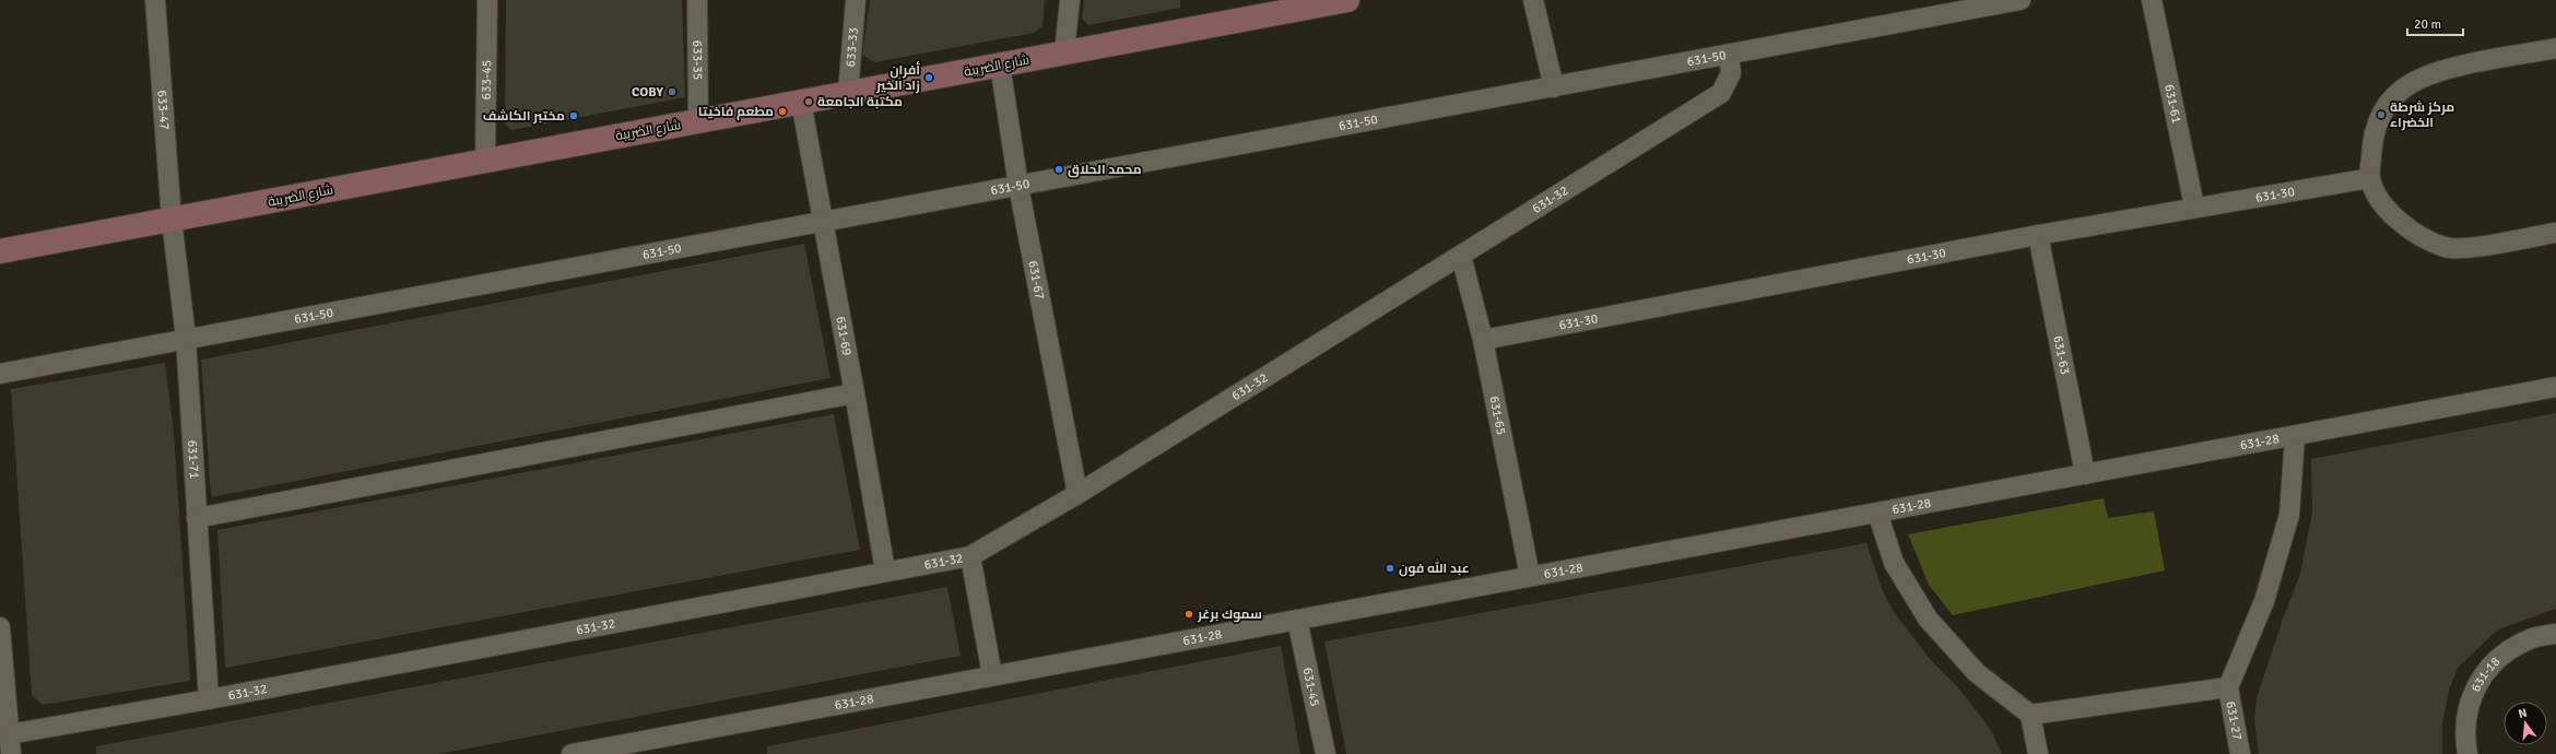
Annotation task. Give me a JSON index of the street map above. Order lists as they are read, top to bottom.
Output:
{
  "streets": {
    "street": [
      "633-33",
      "631-50",
      "633-35",
      "شارع الضريبة",
      "633-45",
      "631-61",
      "633-47",
      "631-30",
      "631-32",
      "631-67",
      "631-69",
      "631-63",
      "631-65",
      "631-28",
      "631-71",
      "631-18",
      "631-45",
      "631-27"
    ]
  },
  "crossings": [
    ["633-33", "شارع الضريبة"],
    ["631-50", "631-32"],
    ["631-50", "631-67"],
    ["631-50", "631-69"],
    ["631-50", "631-71"],
    ["633-35", "شارع الضريبة"],
    ["شارع الضريبة", "633-45"],
    ["شارع الضريبة", "633-47"],
    ["شارع الضريبة", "631-67"],
    ["شارع الضريبة", "631-69"],
    ["شارع الضريبة", "631-71"],
    ["631-61", "631-30"],
    ["633-47", "631-71"],
    ["631-30", "631-63"],
    ["631-30", "631-65"],
    ["631-32", "631-67"],
    ["631-32", "631-69"],
    ["631-32", "631-65"],
    ["631-32", "631-71"],
    ["631-63", "631-28"],
    ["631-65", "631-28"],
    ["631-28", "631-45"]
  ],
  "places": [
    "أفران زاد الخير",
    "COBY",
    "مكتبة الجامعة",
    "مطعم فاخيتا",
    "مركز شرطة الخضراء",
    "مختبر الكاشف",
    "محمد الحلاق",
    "عبد الله فون",
    "سموك برغر"
  ],
  "scale_bar": "20 m",
  "north": "top"
}
